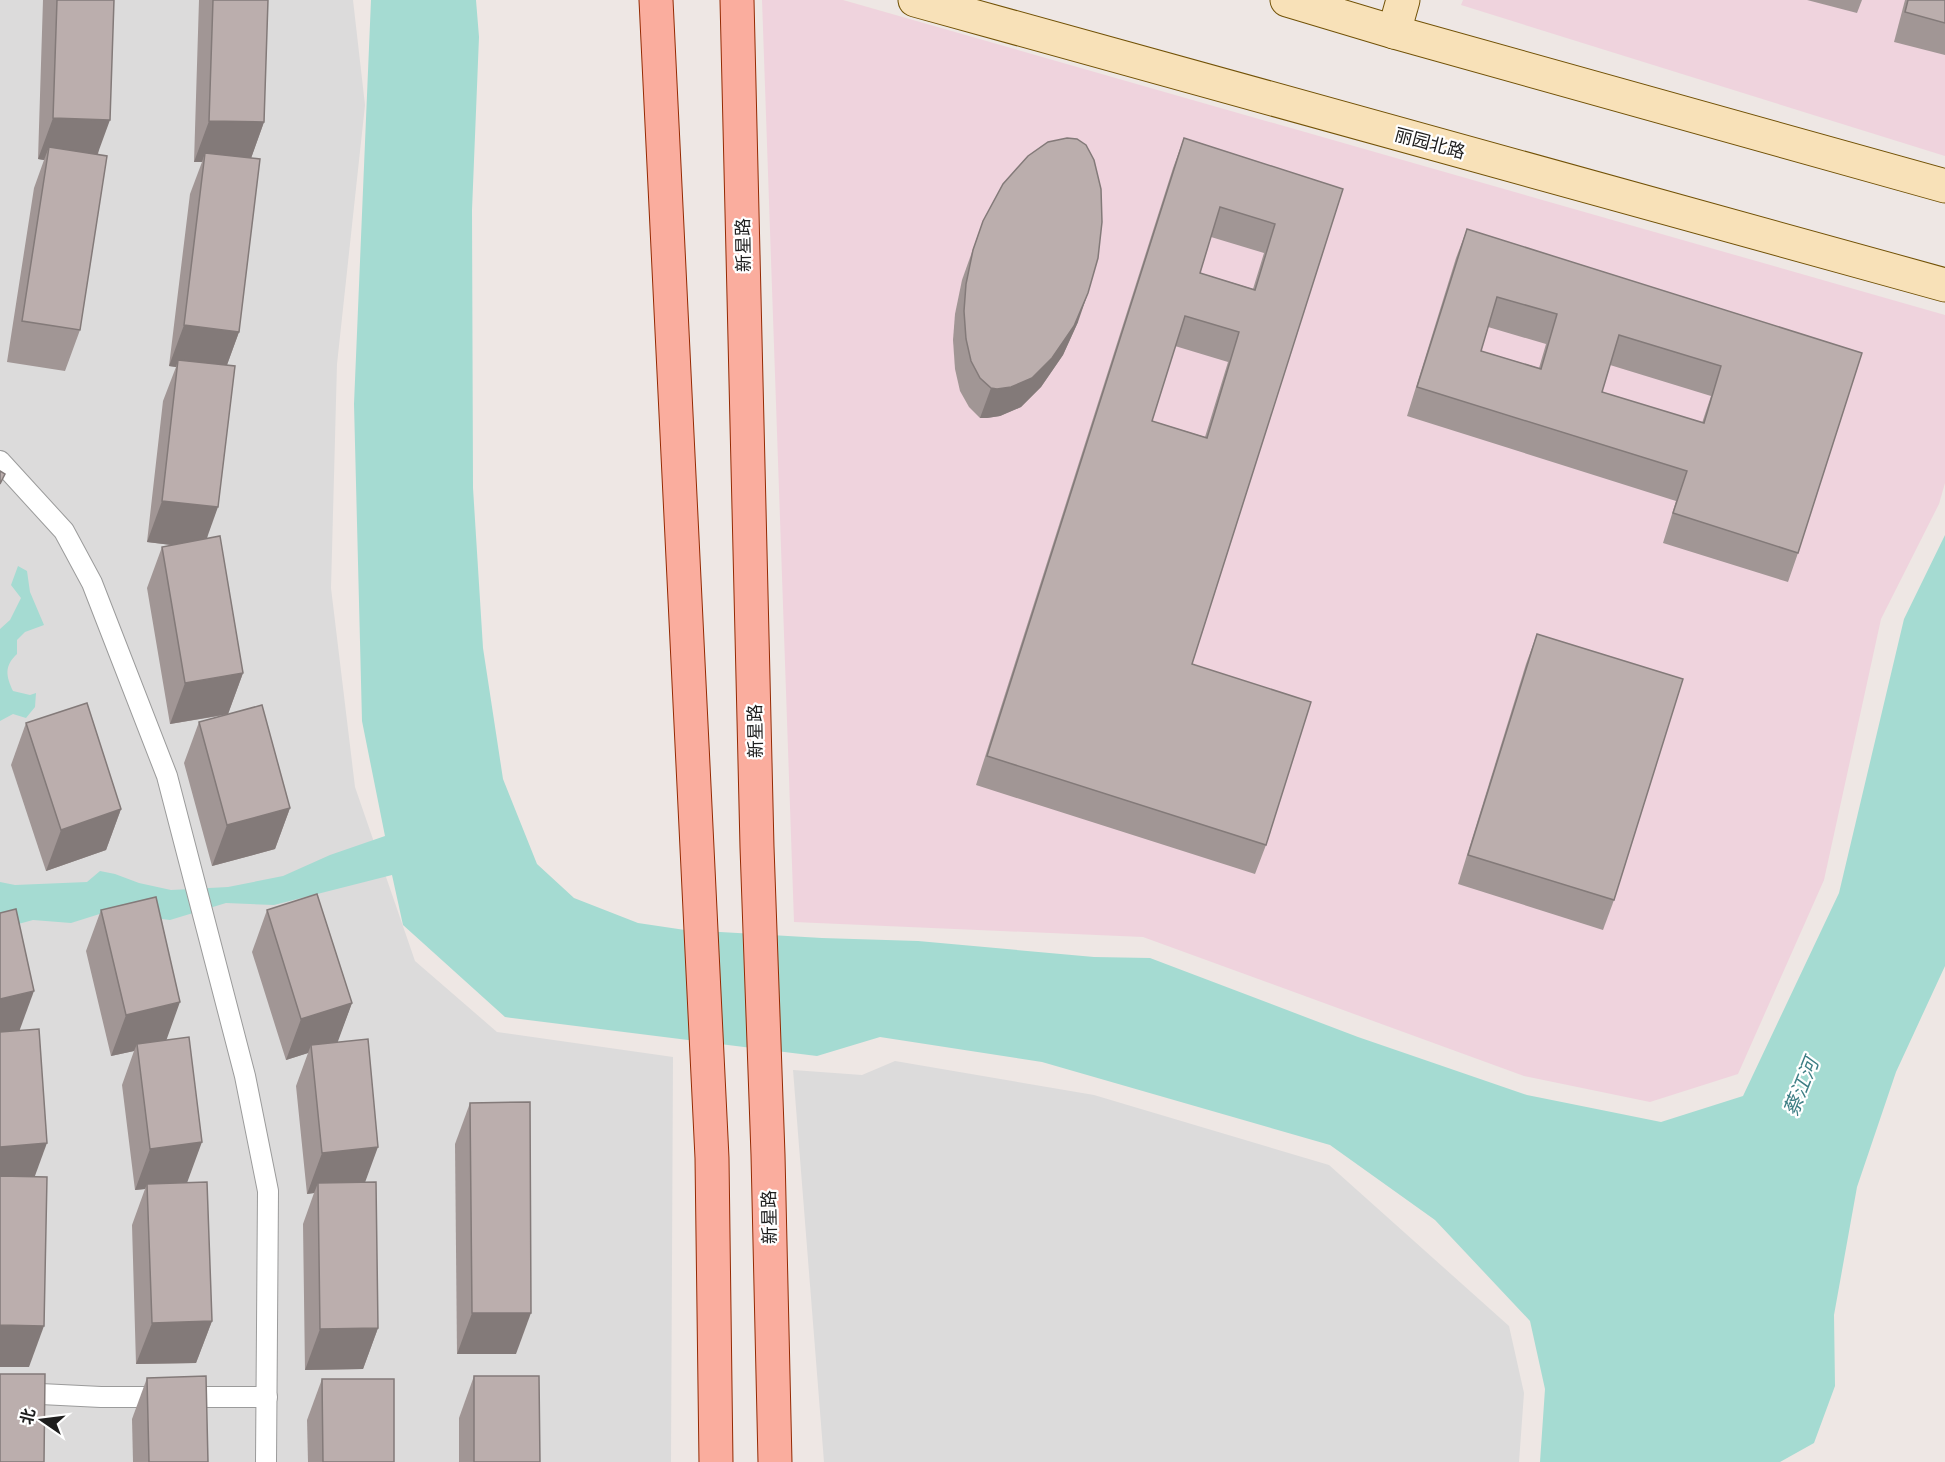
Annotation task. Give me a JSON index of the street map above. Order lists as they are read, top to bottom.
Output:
{
  "streets": {
    "main road": ["丽园北路", "新星路"]
  },
  "water": ["蔡江河"],
  "north": "left"
}
